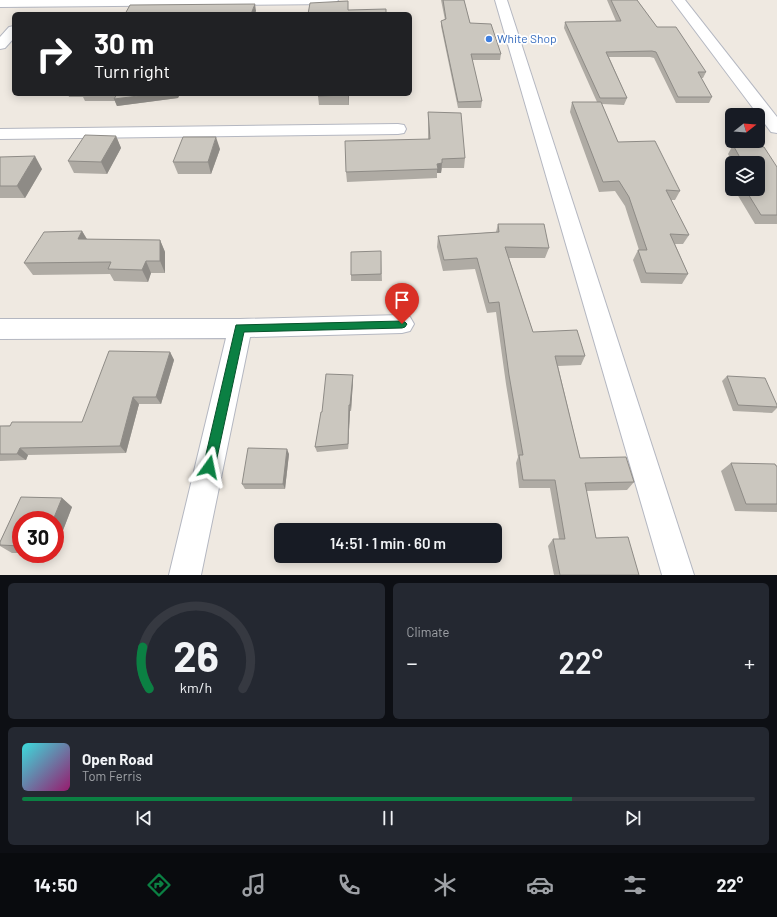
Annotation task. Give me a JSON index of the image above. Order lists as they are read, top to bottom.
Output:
{
  "places": ["White Shop"],
  "north": "right",
  "page": {
    "turn": ["30 m", "Turn right"],
    "limit": "30",
    "trip": "14:51 · 1 min · 60 m",
    "tile": "Climate",
    "heat": ["−", "22°", "+"],
    "song": ["Open Road", "Tom Ferris"],
    "tabs": ["14:50", "22°"],
    "gauge": ["26", "km/h"]
  }
}
